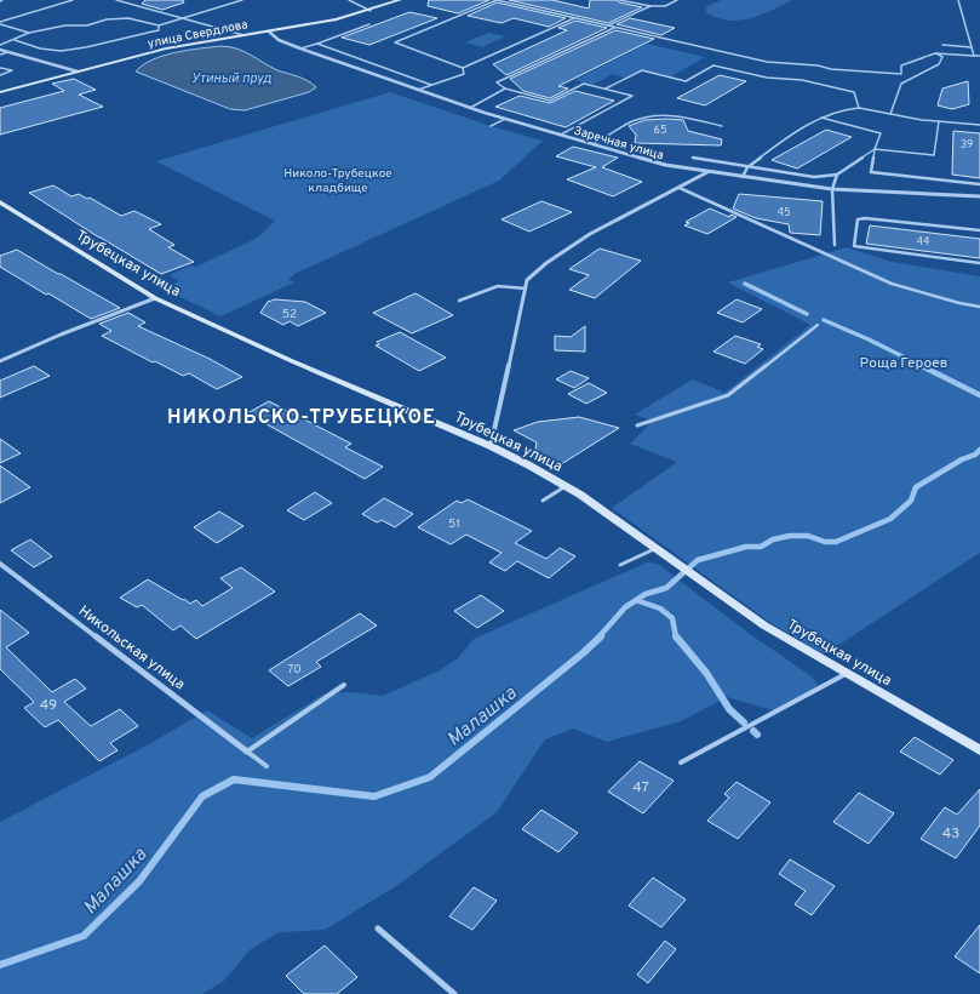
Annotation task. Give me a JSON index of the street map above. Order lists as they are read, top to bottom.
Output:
{
  "streets": {
    "main road": ["улица Свердлова", "Трубецкая улица"],
    "street": ["Заречная улица", "Никольская улица"]
  },
  "crossings": [
    ["улица Свердлова", "Заречная улица"]
  ],
  "districts": ["НИКОЛЬСКО-ТРУБЕЦКОЕ"],
  "water": ["Утиный пруд", "Малашка"],
  "parks": ["Николо-Трубецкое кладбище", "Роща Героев"],
  "house_numbers": [
    "65",
    "39",
    "45",
    "44",
    "52",
    "51",
    "70",
    "49",
    "47",
    "43"
  ]
}
